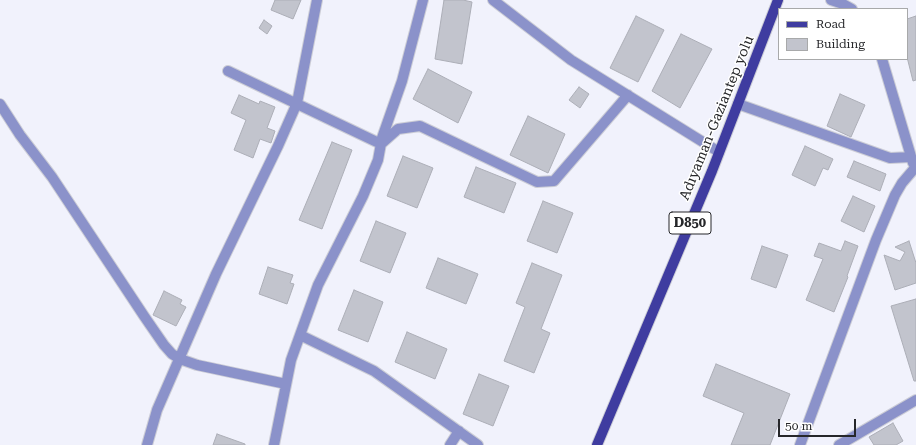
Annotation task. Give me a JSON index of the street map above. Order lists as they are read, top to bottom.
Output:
{
  "streets": {
    "main road": ["Adıyaman-Gaziantep yolu", "D850"]
  },
  "legend": ["Road", "Building"],
  "scale_bar": "50 m"
}
